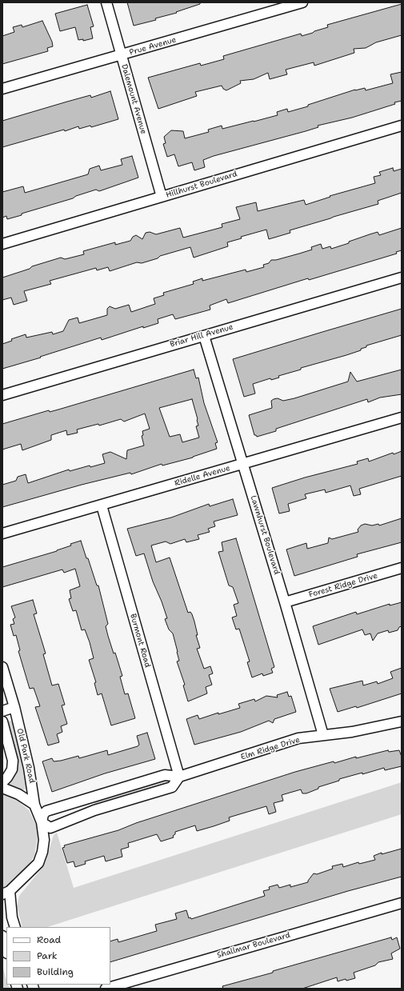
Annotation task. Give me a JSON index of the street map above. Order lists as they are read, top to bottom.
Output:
{
  "streets": {
    "street": [
      "Prue Avenue",
      "Dalemount Avenue",
      "Hillhurst Boulevard",
      "Briar Hill Avenue",
      "Ridelle Avenue",
      "Lawnhurst Boulevard",
      "Forest Ridge Drive",
      "Burmont Road",
      "Elm Ridge Drive",
      "Old Park Road",
      "Shallmar Boulevard"
    ]
  },
  "crossings": [
    ["Prue Avenue", "Dalemount Avenue"],
    ["Dalemount Avenue", "Hillhurst Boulevard"],
    ["Briar Hill Avenue", "Lawnhurst Boulevard"],
    ["Ridelle Avenue", "Lawnhurst Boulevard"],
    ["Ridelle Avenue", "Burmont Road"],
    ["Lawnhurst Boulevard", "Forest Ridge Drive"],
    ["Lawnhurst Boulevard", "Elm Ridge Drive"],
    ["Burmont Road", "Elm Ridge Drive"],
    ["Elm Ridge Drive", "Old Park Road"]
  ],
  "legend": ["Road", "Park", "Building"]
}
